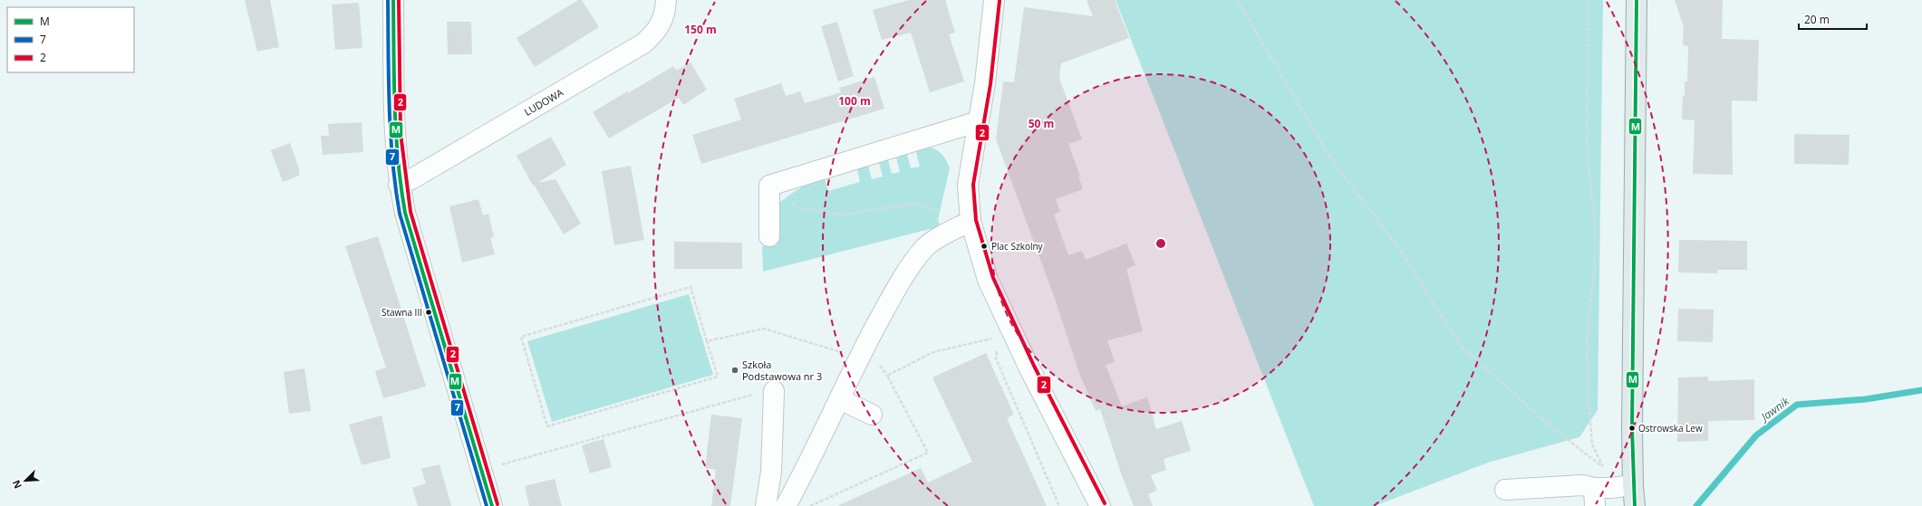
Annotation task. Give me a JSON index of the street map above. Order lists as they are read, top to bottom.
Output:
{
  "streets": {
    "street": ["LUDOWA"]
  },
  "water": ["Jawnik"],
  "places": [
    "Plac Szkolny",
    "Stawna III",
    "Szkoła Podstawowa nr 3",
    "Ostrowska Lew"
  ],
  "lines": ["transit line M", "transit line 7", "transit line 2"],
  "legend": ["M", "7", "2"],
  "scale_bar": "20 m",
  "north": "bottom left",
  "rings": ["150 m", "100 m", "50 m"]
}
